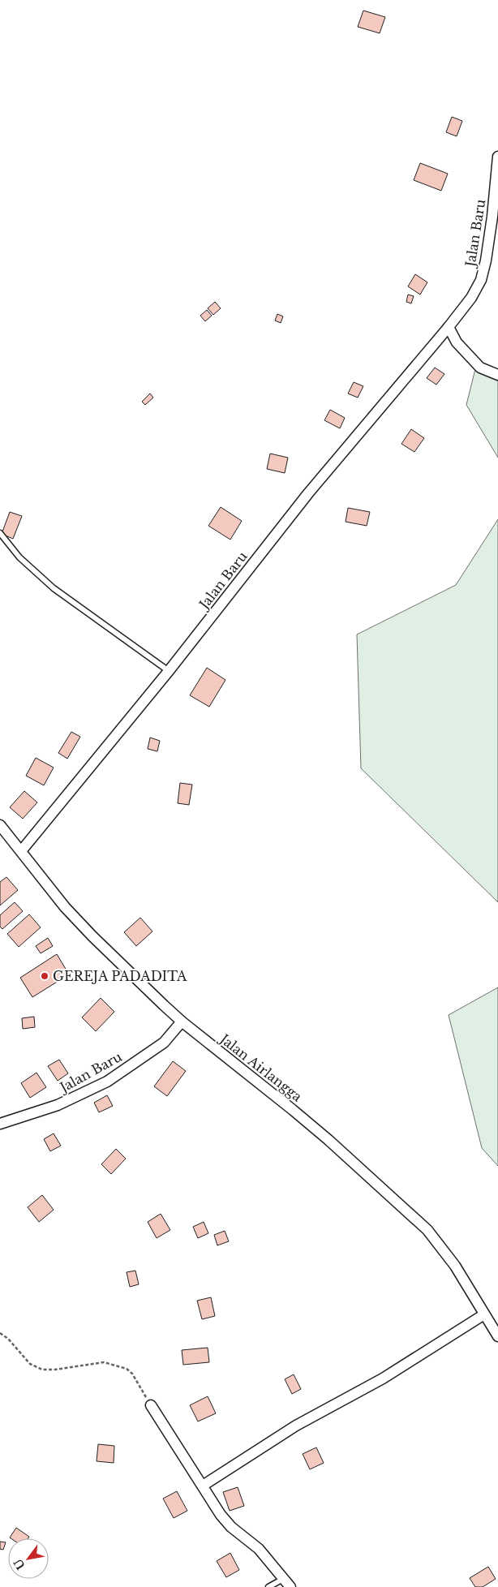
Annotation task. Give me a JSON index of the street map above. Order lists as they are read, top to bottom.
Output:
{
  "streets": {
    "street": ["Jalan Baru", "Jalan Airlangga"]
  },
  "crossings": [
    ["Jalan Baru", "Jalan Airlangga"]
  ],
  "places": ["GEREJA PADADITA"],
  "north": "bottom left"
}
